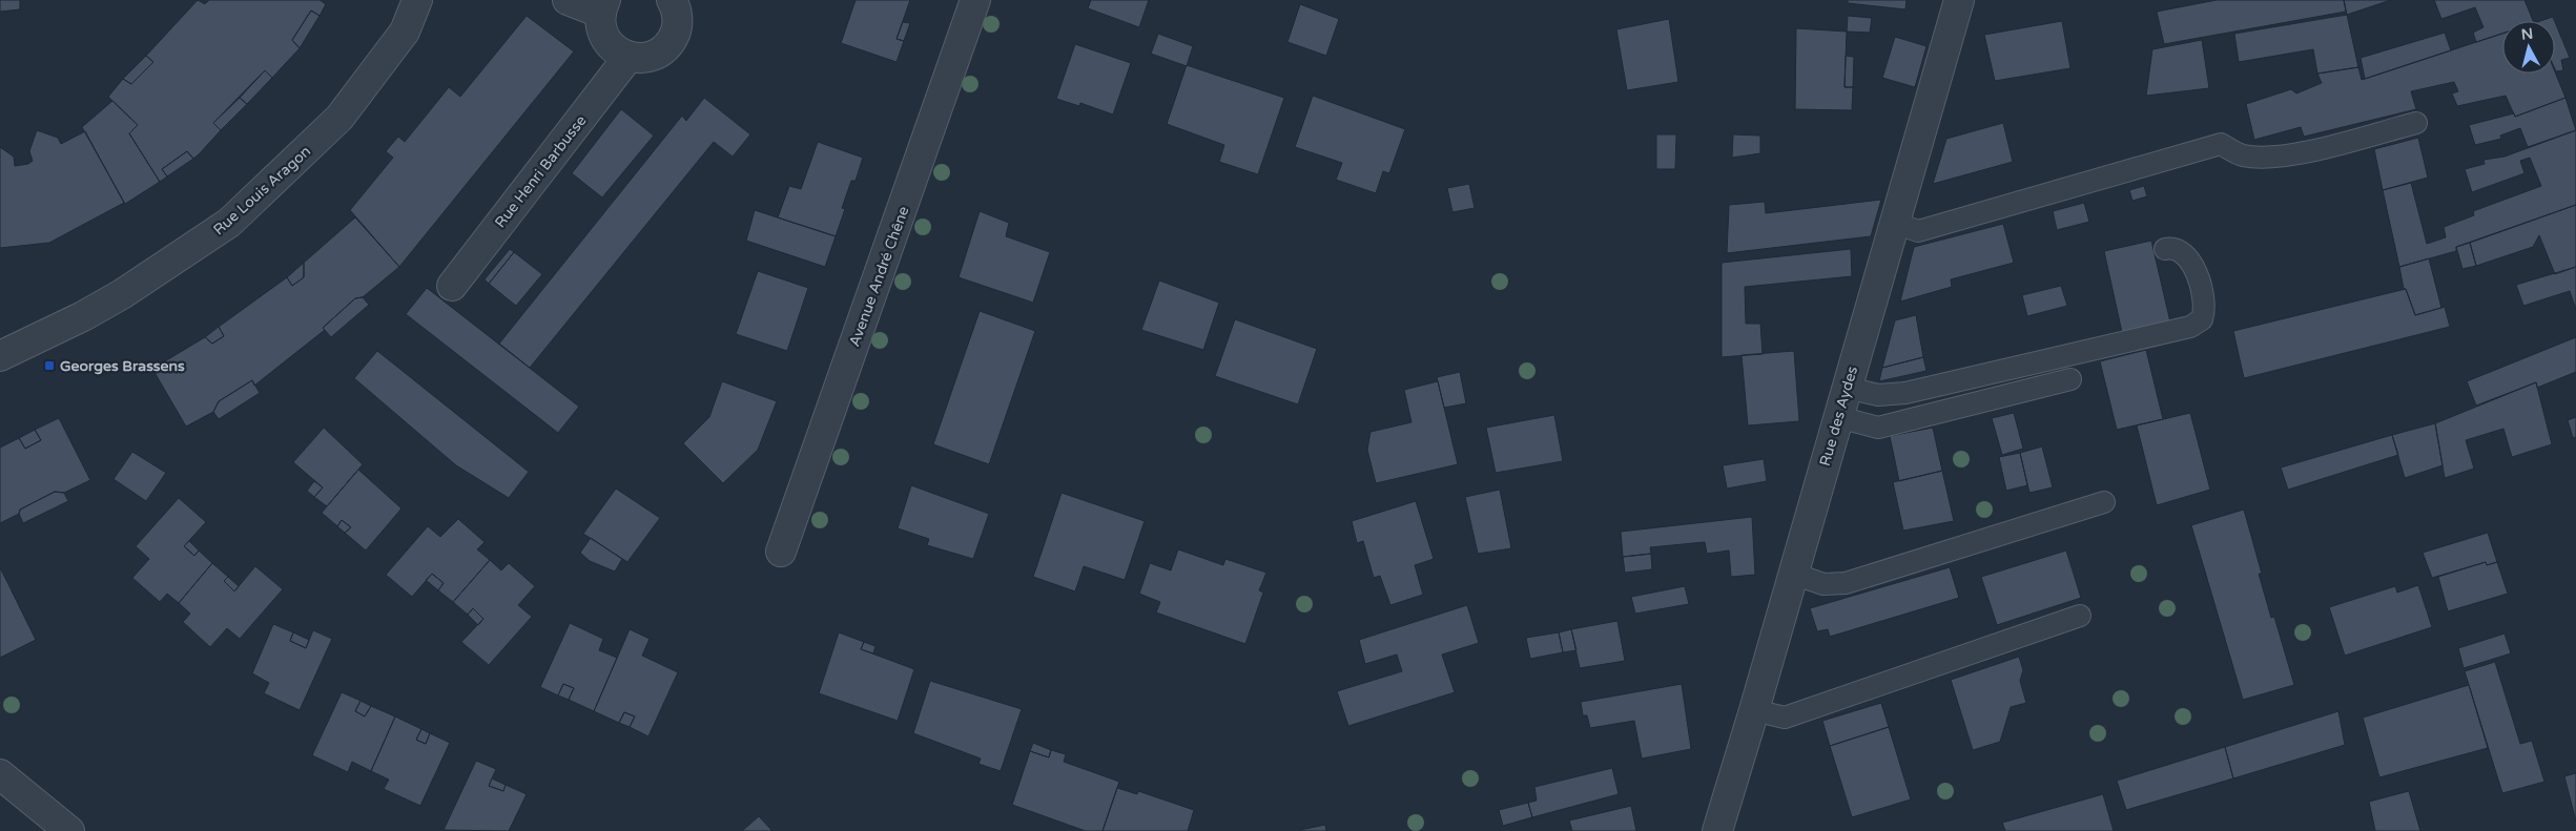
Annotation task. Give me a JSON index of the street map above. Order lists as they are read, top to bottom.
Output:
{
  "streets": {
    "street": [
      "Rue Henri Barbusse",
      "Rue Louis Aragon",
      "Avenue André Chêne",
      "Rue des Aydes"
    ]
  },
  "places": {
    "transit": ["Georges Brassens"]
  },
  "north": "top"
}
